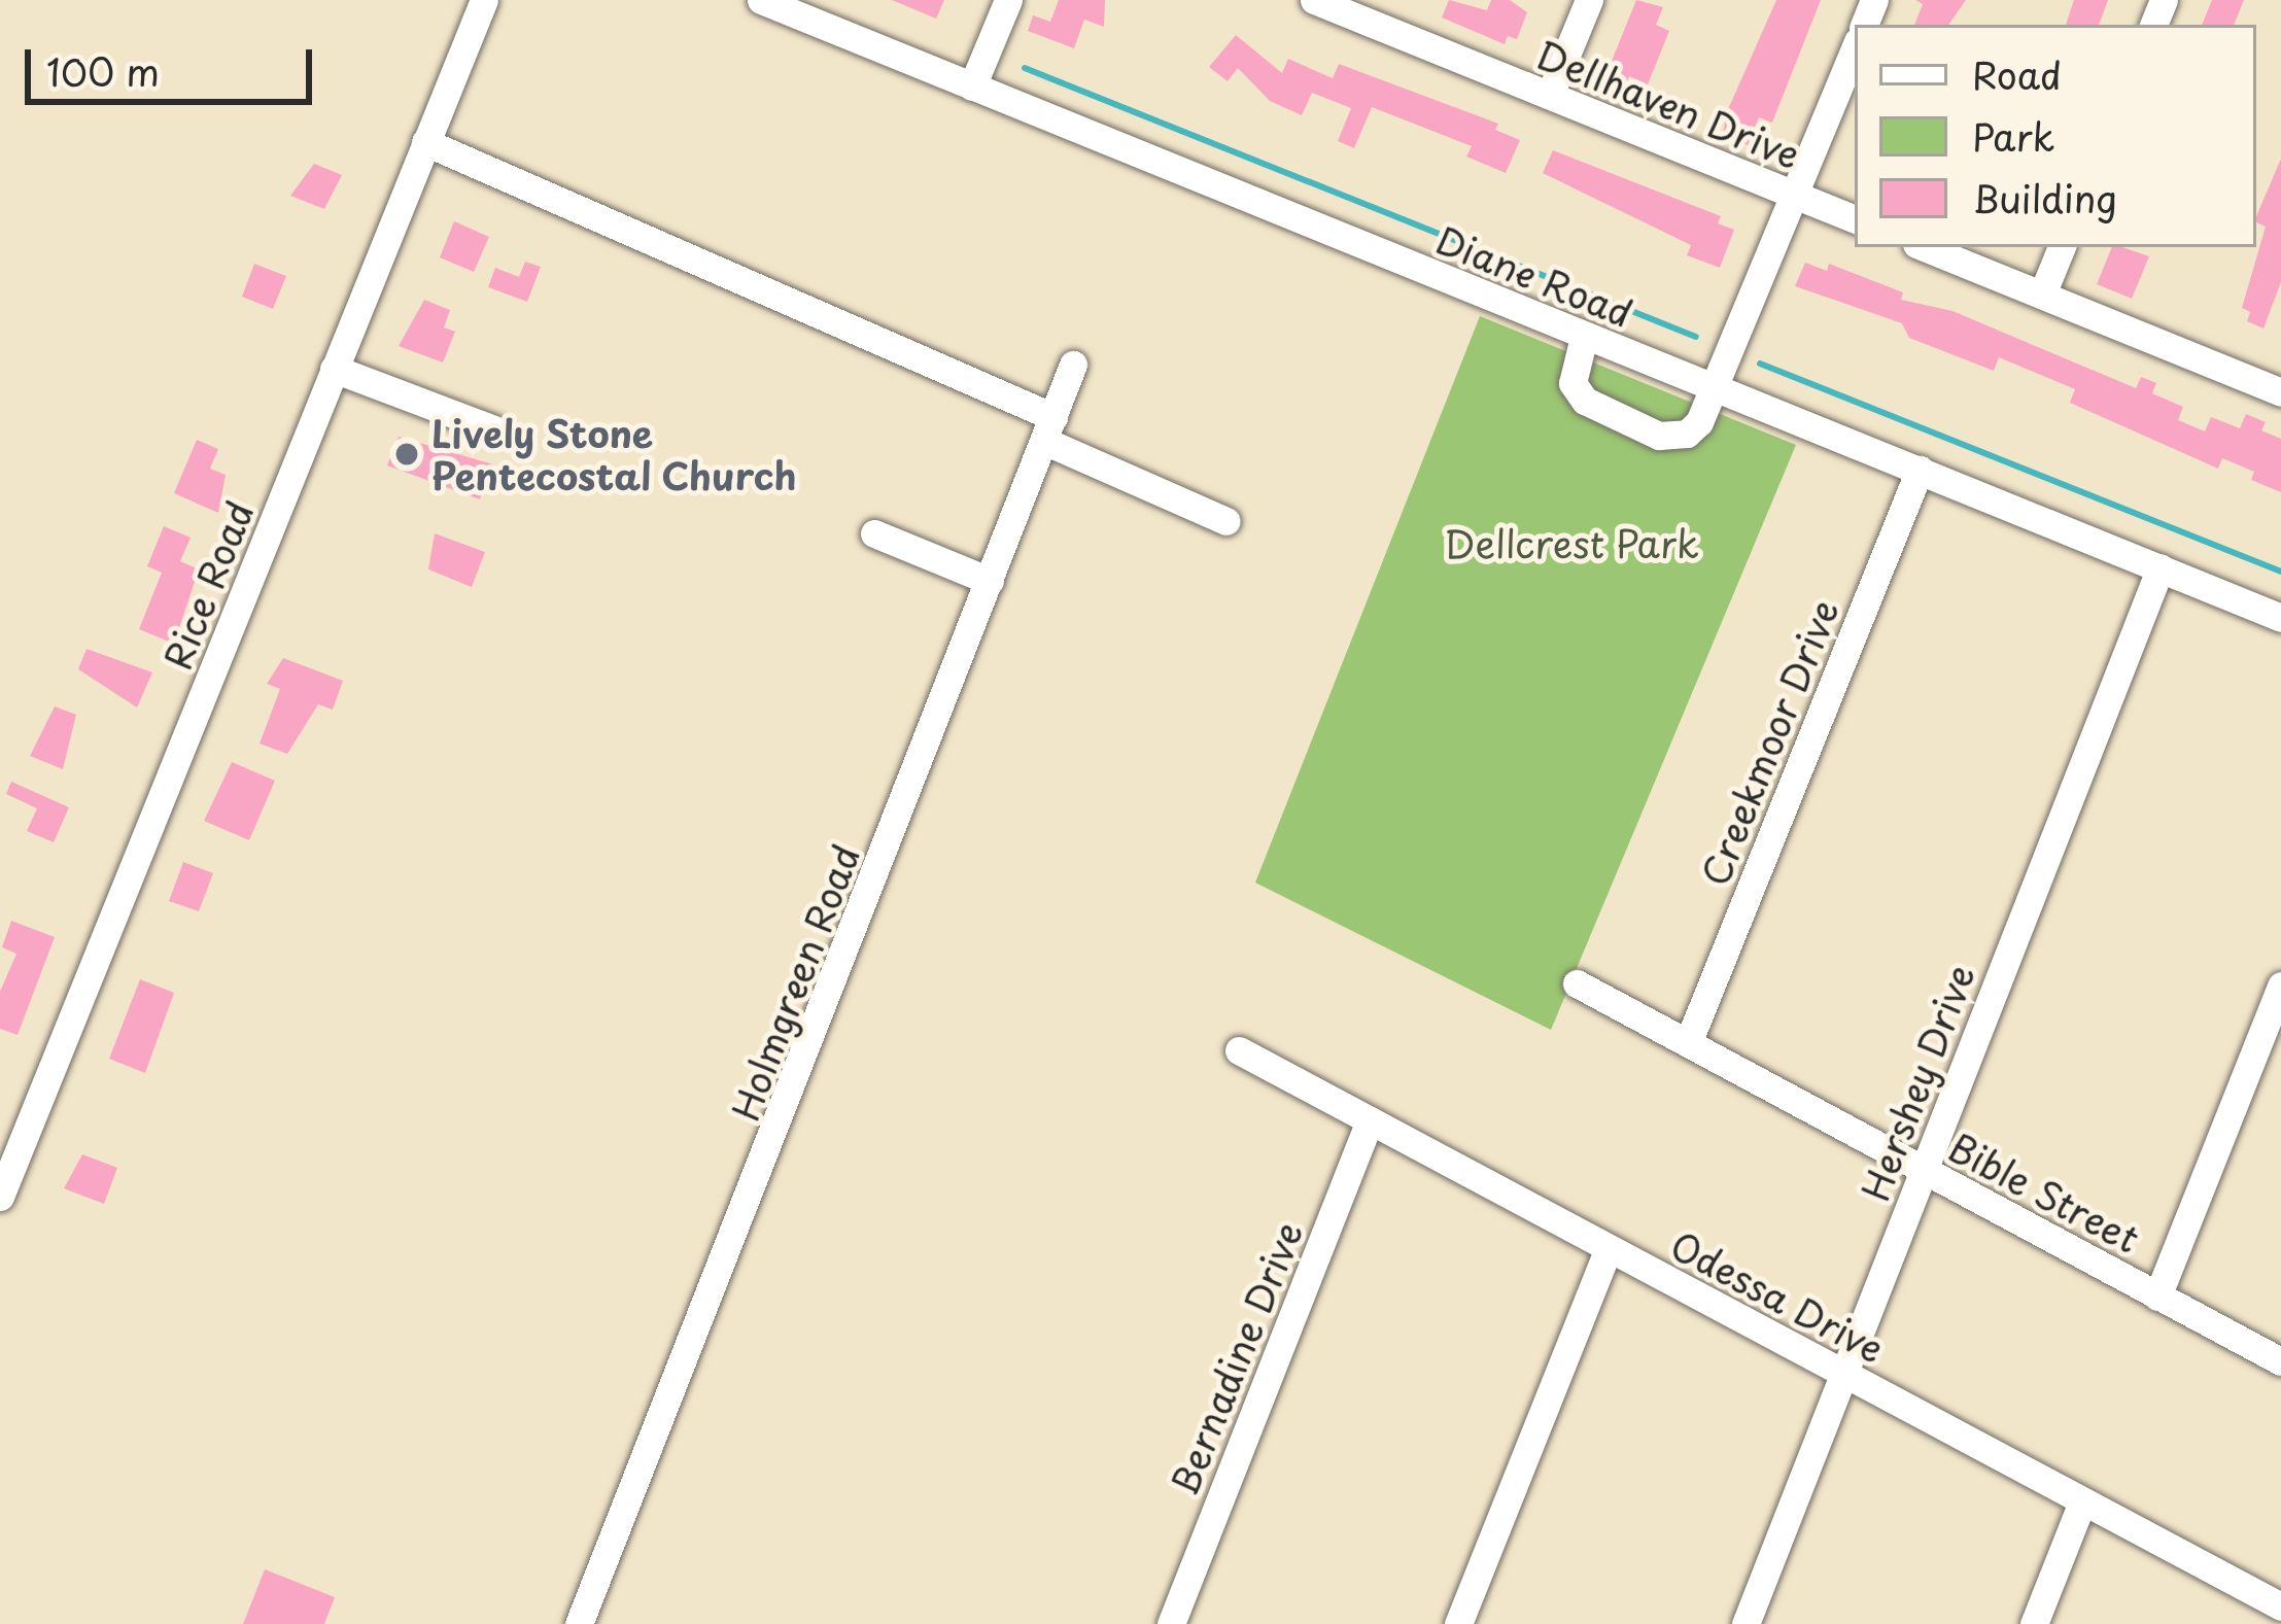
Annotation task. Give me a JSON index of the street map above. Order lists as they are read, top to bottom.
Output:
{
  "streets": {
    "street": [
      "Dellhaven Drive",
      "Diane Road",
      "Rice Road",
      "Creekmoor Drive",
      "Holmgreen Road",
      "Hershey Drive",
      "Bible Street",
      "Odessa Drive",
      "Bernadine Drive"
    ]
  },
  "crossings": [
    ["Diane Road", "Creekmoor Drive"],
    ["Diane Road", "Hershey Drive"],
    ["Creekmoor Drive", "Bible Street"],
    ["Hershey Drive", "Bible Street"],
    ["Hershey Drive", "Odessa Drive"],
    ["Odessa Drive", "Bernadine Drive"]
  ],
  "parks": ["Dellcrest Park"],
  "places": ["Lively Stone Pentecostal Church"],
  "legend": ["Road", "Park", "Building"],
  "scale_bar": "100 m"
}
